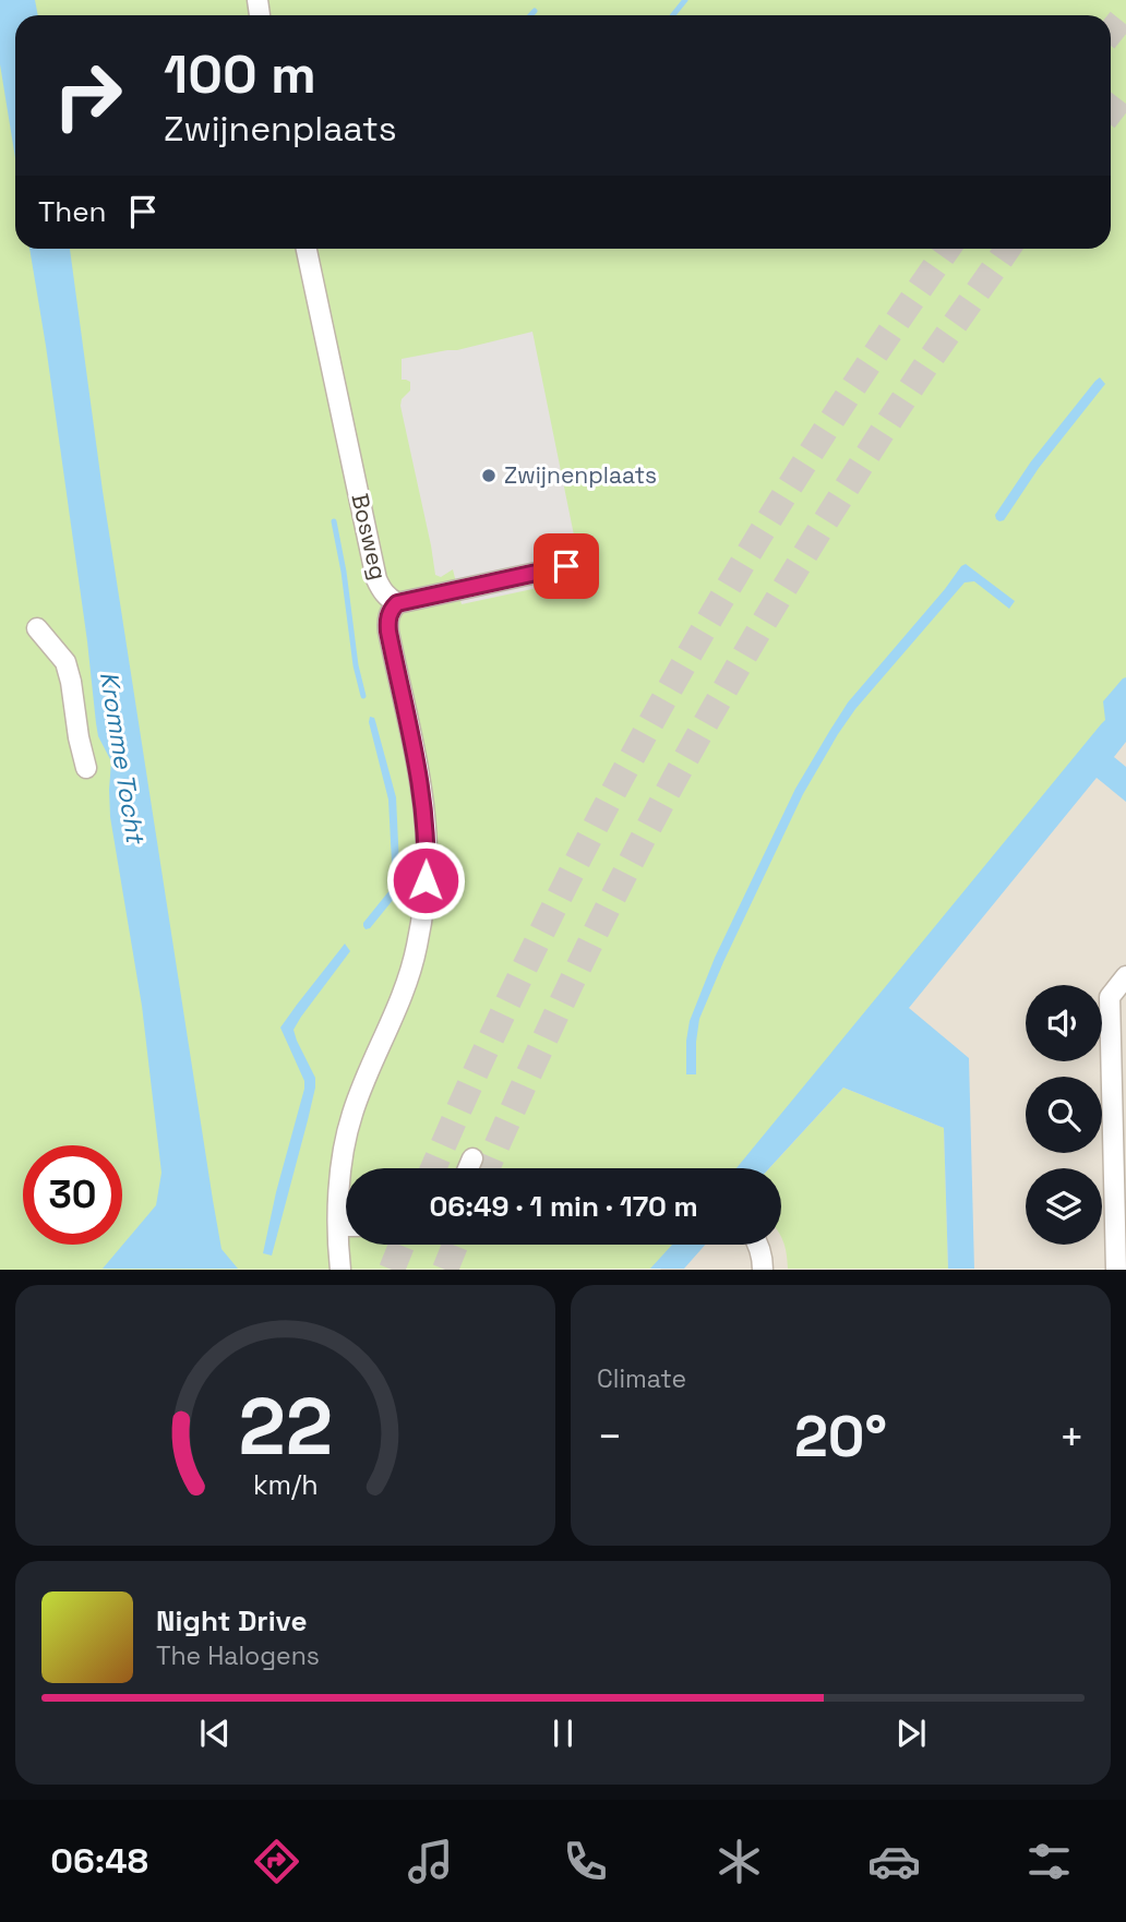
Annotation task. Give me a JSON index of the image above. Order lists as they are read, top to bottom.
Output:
{
  "streets": {
    "street": ["Bosweg"]
  },
  "water": ["Kromme Tocht"],
  "places": ["Zwijnenplaats"],
  "page": {
    "turn": ["100 m", "Zwijnenplaats"],
    "then": "Then",
    "limit": "30",
    "trip": "06:49 · 1 min · 170 m",
    "tile": "Climate",
    "heat": ["−", "20°", "+"],
    "song": ["Night Drive", "The Halogens"],
    "tabs": "06:48",
    "gauge": ["22", "km/h"]
  }
}
